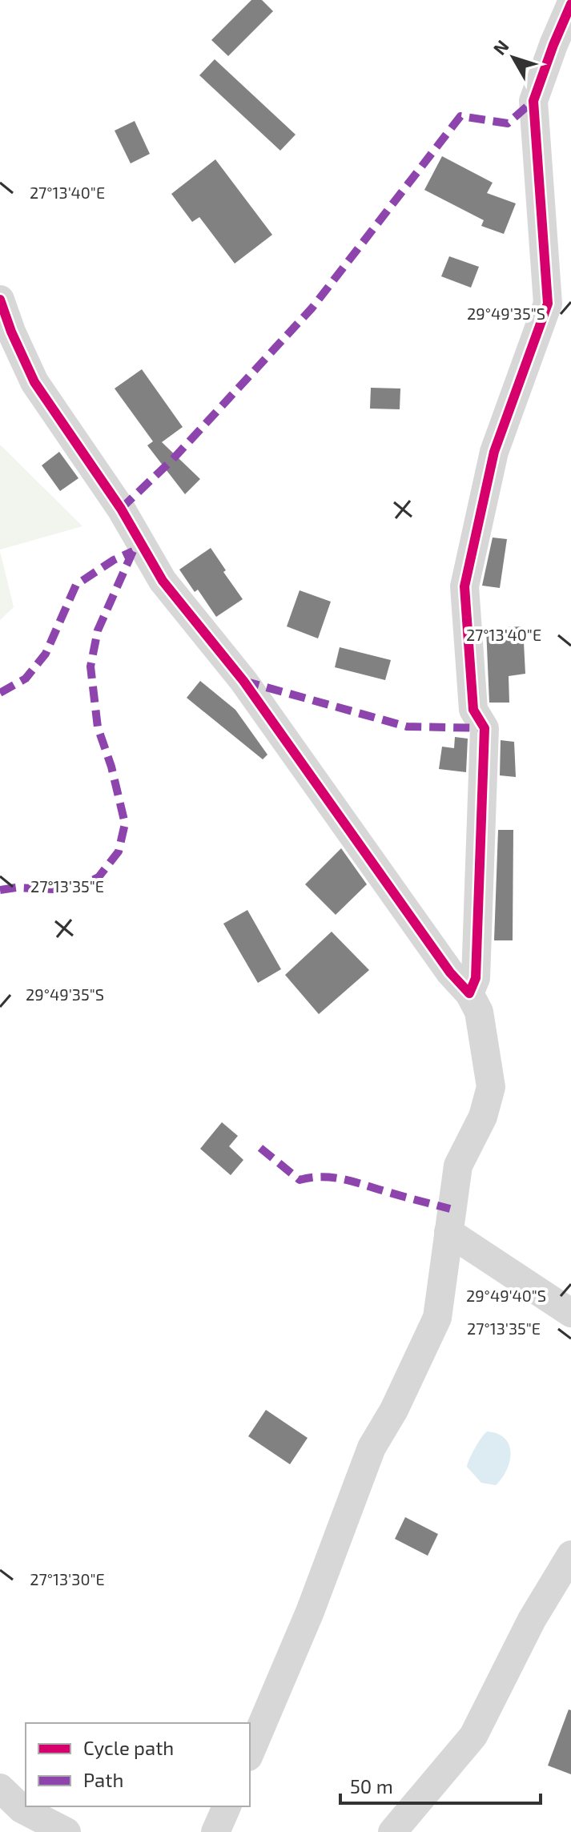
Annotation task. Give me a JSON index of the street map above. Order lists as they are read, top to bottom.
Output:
{
  "legend": ["Cycle path", "Path"],
  "scale_bar": "50 m",
  "north": "top left",
  "coordinates": [
    "27°13'40\"E",
    "29°49'35\"S",
    "27°13'35\"E",
    "29°49'40\"S",
    "27°13'30\"E"
  ]
}
